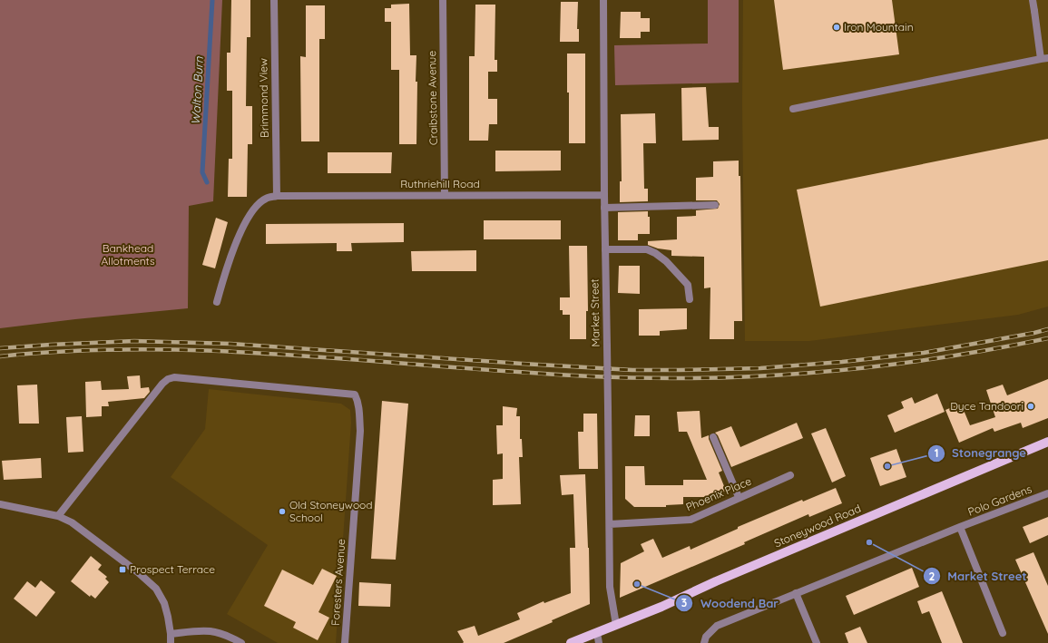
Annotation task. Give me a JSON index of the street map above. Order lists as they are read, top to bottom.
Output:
{
  "streets": {
    "main road": ["Stoneywood Road"],
    "street": [
      "Brimmond View",
      "Craibstone Avenue",
      "Ruthriehill Road",
      "Market Street",
      "Phoenix Place",
      "Polo Gardens",
      "Foresters Avenue"
    ]
  },
  "crossings": [
    ["Brimmond View", "Ruthriehill Road"],
    ["Craibstone Avenue", "Ruthriehill Road"],
    ["Ruthriehill Road", "Market Street"],
    ["Market Street", "Phoenix Place"],
    ["Market Street", "Stoneywood Road"]
  ],
  "water": ["Walton Burn"],
  "parks": ["Bankhead Allotments"],
  "places": {
    "other": [
      "Iron Mountain",
      "Dyce Tandoori",
      "Stonegrange",
      "Old Stoneywood School",
      "Market Street",
      "Woodend Bar"
    ],
    "transit": ["Prospect Terrace"]
  }
}
